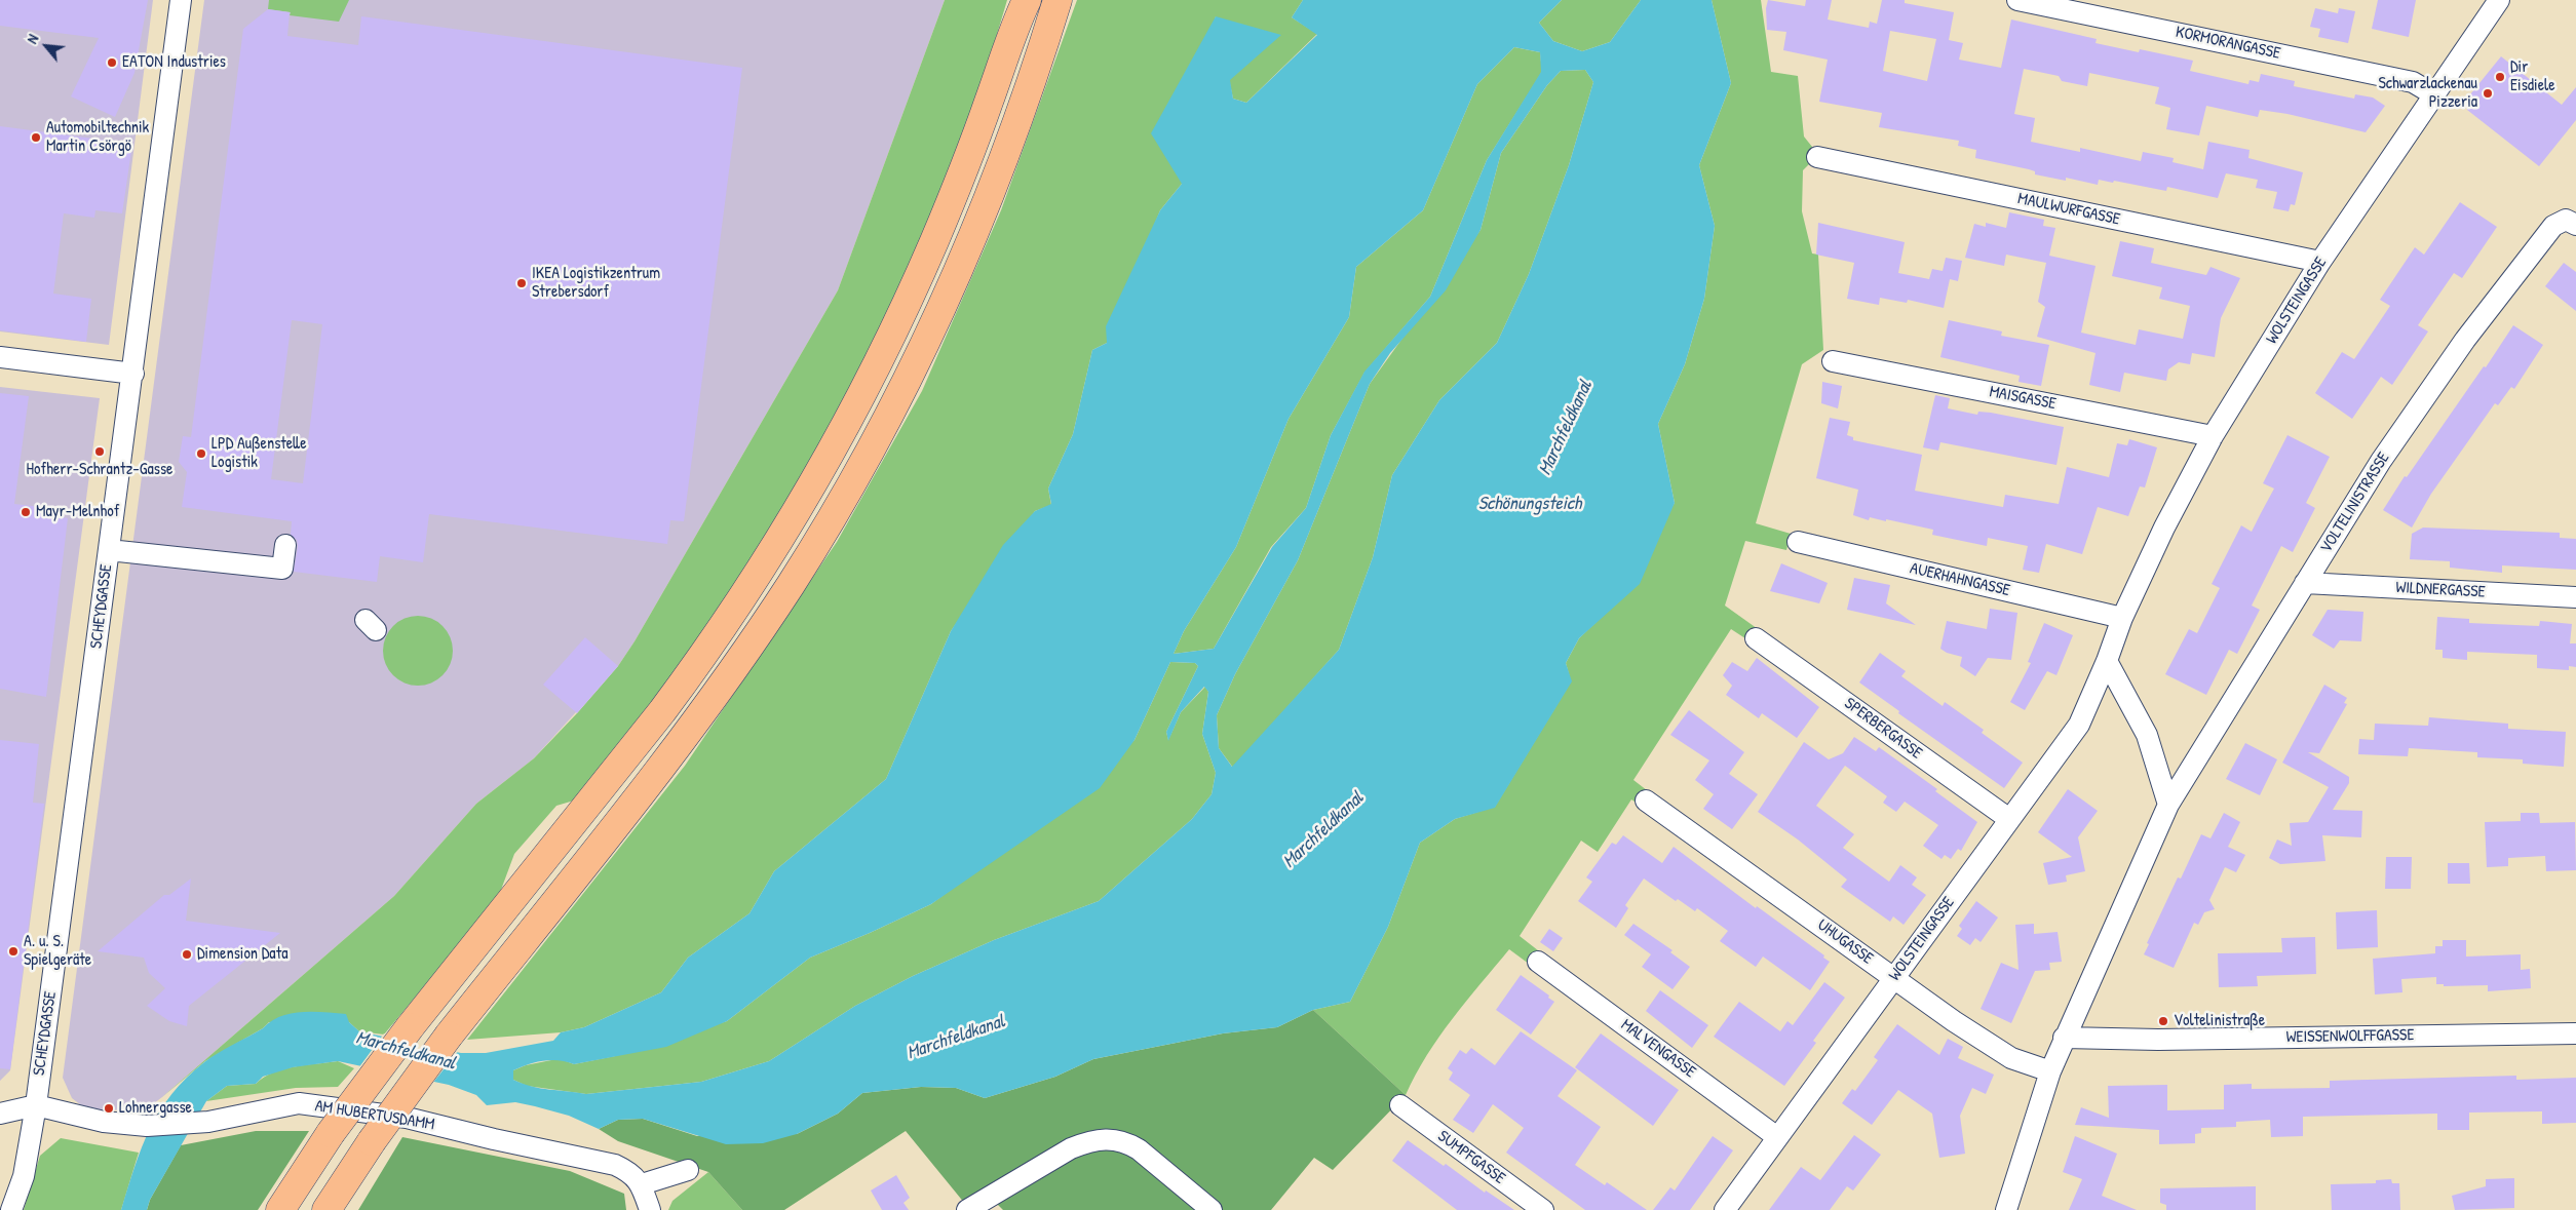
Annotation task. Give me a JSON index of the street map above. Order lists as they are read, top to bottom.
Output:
{
  "streets": {
    "street": [
      "KORMORANGASSE",
      "MAULWURFGASSE",
      "WOLSTEINGASSE",
      "MAISGASSE",
      "VOLTELINISTRASSE",
      "AUERHAHNGASSE",
      "WILDNERGASSE",
      "SCHEYDGASSE",
      "SPERBERGASSE",
      "UHUGASSE",
      "WEISSENWOLFFGASSE",
      "MALVENGASSE",
      "AM HUBERTUSDAMM",
      "SUMPFGASSE"
    ]
  },
  "crossings": [
    ["KORMORANGASSE", "WOLSTEINGASSE"],
    ["MAULWURFGASSE", "WOLSTEINGASSE"],
    ["WOLSTEINGASSE", "MAISGASSE"],
    ["WOLSTEINGASSE", "AUERHAHNGASSE"],
    ["WOLSTEINGASSE", "SPERBERGASSE"],
    ["WOLSTEINGASSE", "UHUGASSE"],
    ["WOLSTEINGASSE", "MALVENGASSE"],
    ["VOLTELINISTRASSE", "WILDNERGASSE"],
    ["VOLTELINISTRASSE", "UHUGASSE"],
    ["VOLTELINISTRASSE", "WEISSENWOLFFGASSE"],
    ["SCHEYDGASSE", "AM HUBERTUSDAMM"]
  ],
  "water": ["Marchfeldkanal", "Schönungsteich"],
  "places": [
    "EATON Industries",
    "Dir Eisdiele",
    "Schwarzlackenau Pizzeria",
    "Automobiltechnik Martin Csörgö",
    "IKEA Logistikzentrum Strebersdorf",
    "Hofherr-Schrantz-Gasse",
    "LPD Außenstelle Logistik",
    "Mayr-Melnhof",
    "A. u. S. Spielgeräte",
    "Dimension Data",
    "Voltelinistraße",
    "Lohnergasse"
  ],
  "north": "top left"
}
